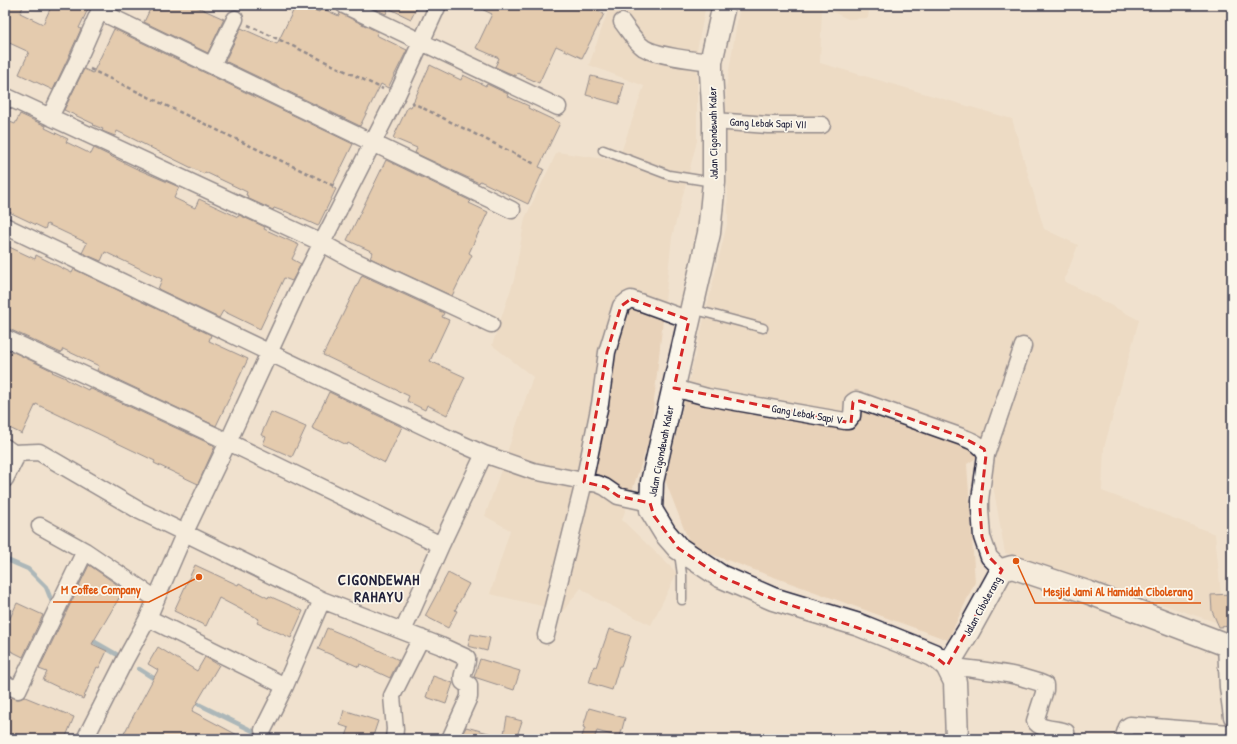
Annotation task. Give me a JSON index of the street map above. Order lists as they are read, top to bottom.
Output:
{
  "streets": {
    "main road": ["Jalan Cigondewah Kaler", "Jalan Cibolerang"],
    "street": ["Gang Lebak Sapi VII", "Gang Lebak Sapi V"]
  },
  "crossings": [
    ["Gang Lebak Sapi VII", "Jalan Cigondewah Kaler"],
    ["Jalan Cigondewah Kaler", "Gang Lebak Sapi V"],
    ["Jalan Cigondewah Kaler", "Jalan Cibolerang"]
  ],
  "districts": ["CIGONDEWAH RAHAYU"],
  "places": ["Mesjid Jami Al Hamidah Cibolerang", "M Coffee Company"]
}
